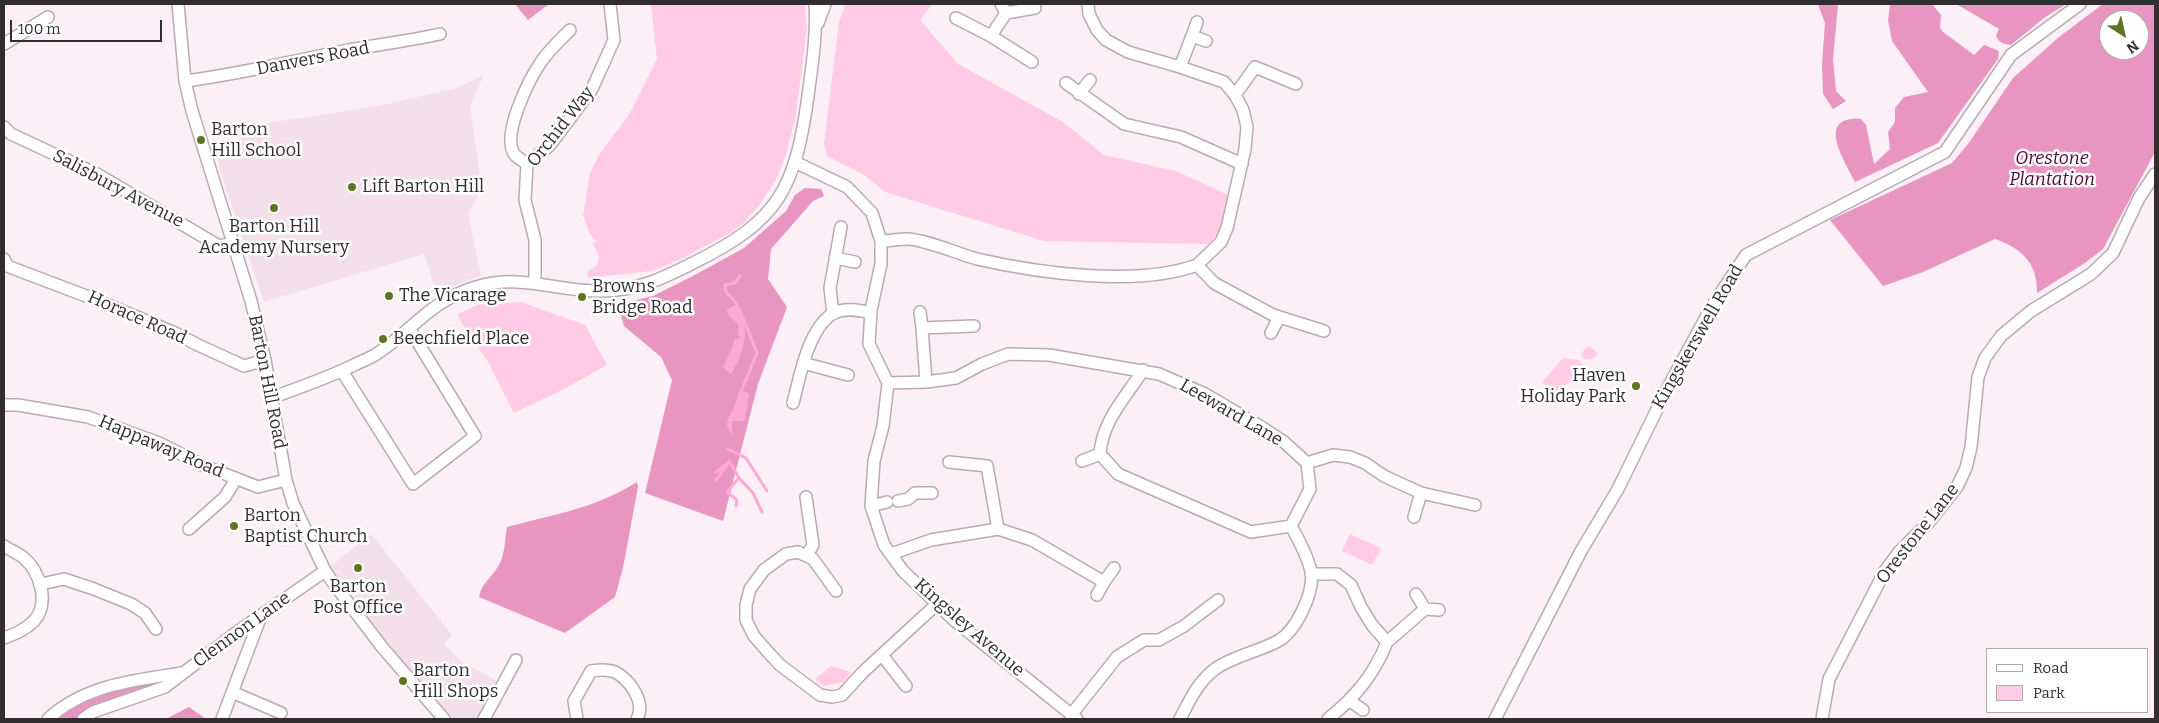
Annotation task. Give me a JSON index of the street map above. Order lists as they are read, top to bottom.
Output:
{
  "streets": {
    "street": [
      "Danvers Road",
      "Orchid Way",
      "Salisbury Avenue",
      "Horace Road",
      "Kingskerswell Road",
      "Barton Hill Road",
      "Leeward Lane",
      "Happaway Road",
      "Orestone Lane",
      "Kingsley Avenue",
      "Clennon Lane"
    ]
  },
  "crossings": [
    ["Danvers Road", "Barton Hill Road"],
    ["Salisbury Avenue", "Barton Hill Road"],
    ["Horace Road", "Barton Hill Road"],
    ["Barton Hill Road", "Happaway Road"],
    ["Barton Hill Road", "Clennon Lane"],
    ["Leeward Lane", "Kingsley Avenue"]
  ],
  "parks": ["Orestone Plantation"],
  "places": [
    "Barton Hill School",
    "Lift Barton Hill",
    "Barton Hill Academy Nursery",
    "The Vicarage",
    "Browns Bridge Road",
    "Beechfield Place",
    "Haven Holiday Park",
    "Barton Baptist Church",
    "Barton Post Office",
    "Barton Hill Shops"
  ],
  "legend": ["Road", "Park"],
  "scale_bar": "100 m",
  "north": "bottom right"
}
